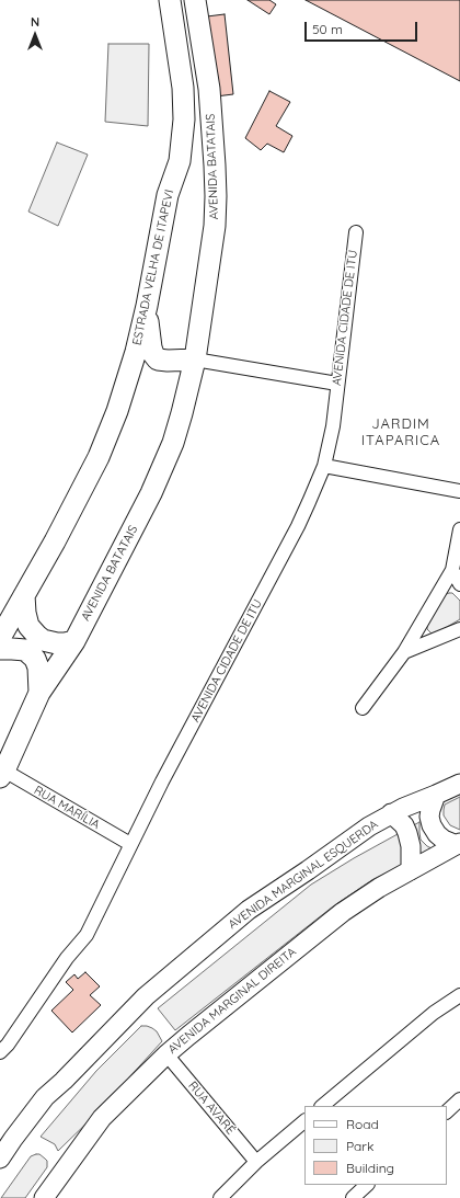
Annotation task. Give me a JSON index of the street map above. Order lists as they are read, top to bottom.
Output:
{
  "streets": {
    "main road": [
      "AVENIDA BATATAIS",
      "ESTRADA VELHA DE ITAPEVI",
      "AVENIDA MARGINAL ESQUERDA",
      "AVENIDA MARGINAL DIREITA"
    ],
    "street": ["AVENIDA CIDADE DE ITU", "RUA MARÍLIA", "RUA AVARÉ"]
  },
  "crossings": [
    ["AVENIDA BATATAIS", "RUA MARÍLIA"],
    ["AVENIDA CIDADE DE ITU", "RUA MARÍLIA"],
    ["AVENIDA MARGINAL DIREITA", "RUA AVARÉ"]
  ],
  "districts": ["JARDIM ITAPARICA"],
  "legend": ["Road", "Park", "Building"],
  "scale_bar": "50 m",
  "north": "top"
}
